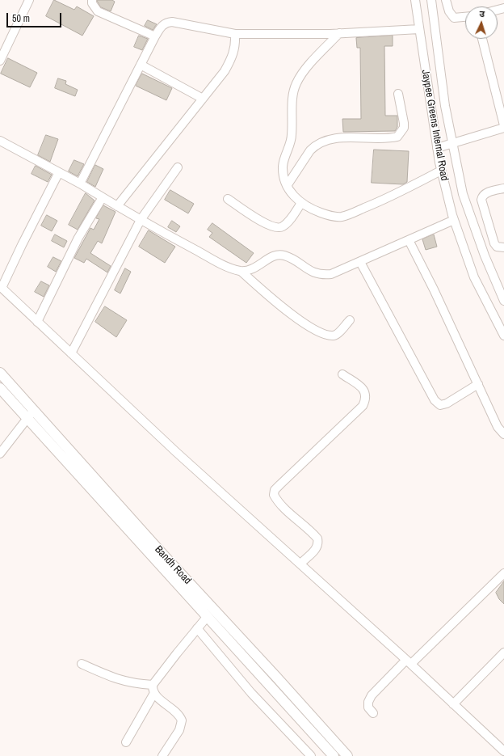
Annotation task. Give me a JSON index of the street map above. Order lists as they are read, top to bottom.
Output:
{
  "streets": {
    "main road": ["Bandh Road"],
    "street": ["Jaypee Greens Internal Road"]
  },
  "scale_bar": "50 m",
  "north": "top"
}
